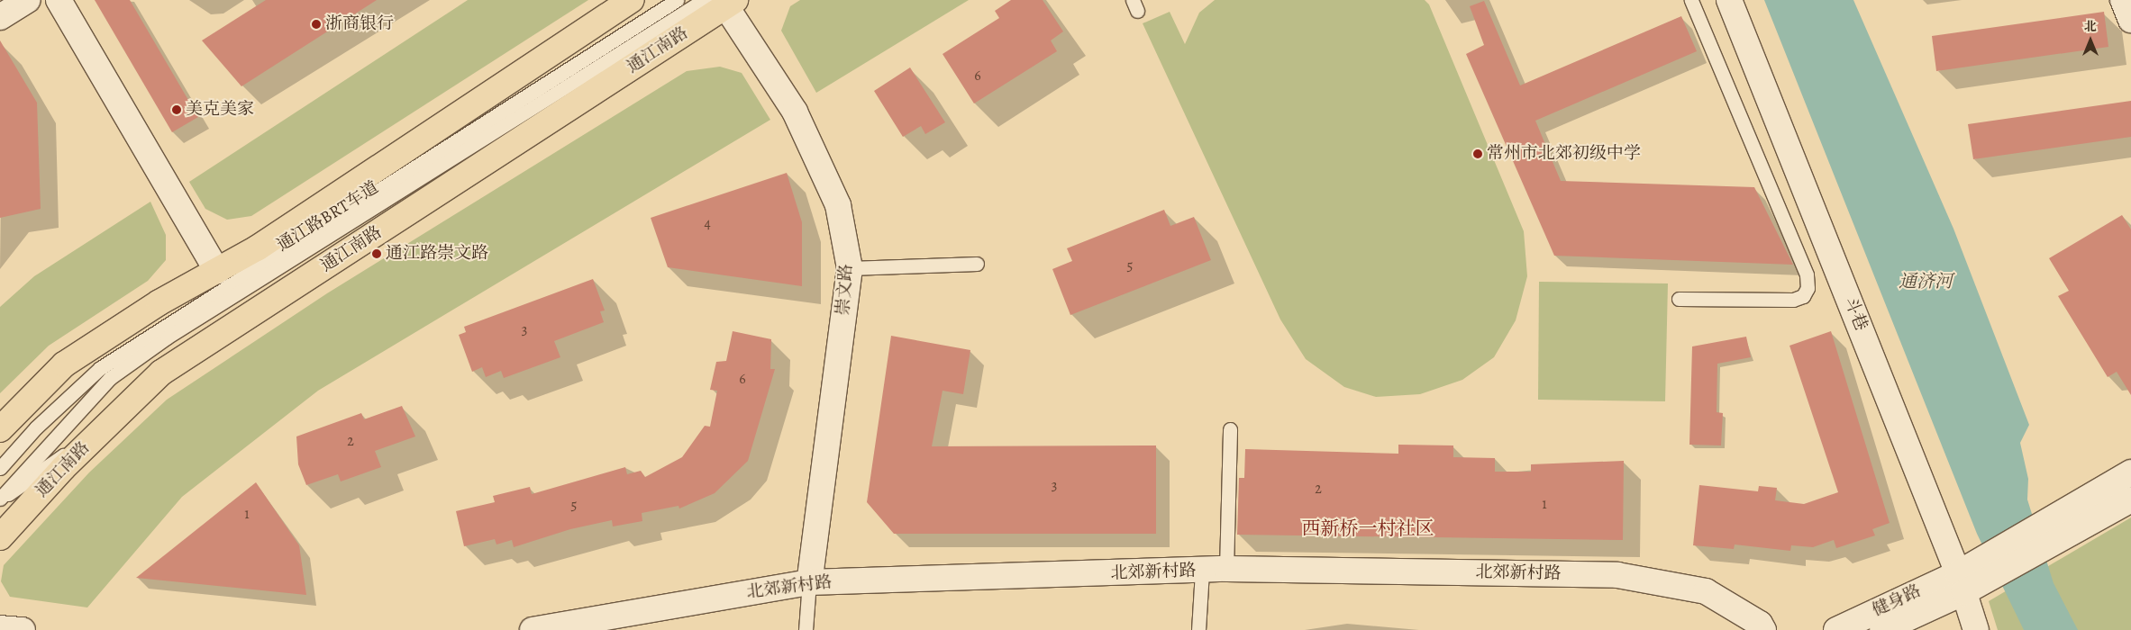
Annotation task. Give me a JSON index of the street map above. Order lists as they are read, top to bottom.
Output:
{
  "streets": {
    "main road": ["通江南路"],
    "street": [
      "崇文路",
      "斗巷",
      "北郊新村路",
      "健身路"
    ],
    "lane": ["通江路BRT车道"]
  },
  "crossings": [
    ["通江南路", "通江路BRT车道"],
    ["通江南路", "崇文路"],
    ["通江路BRT车道", "崇文路"],
    ["崇文路", "北郊新村路"],
    ["斗巷", "健身路"]
  ],
  "districts": ["西新桥一村社区"],
  "water": ["通济河"],
  "places": [
    "浙商银行",
    "美克美家",
    "常州市北郊初级中学",
    "通江路崇文路"
  ],
  "house_numbers": [
    "6",
    "4",
    "5",
    "3",
    "6",
    "2",
    "3",
    "2",
    "1",
    "5",
    "1"
  ],
  "north": "top"
}
